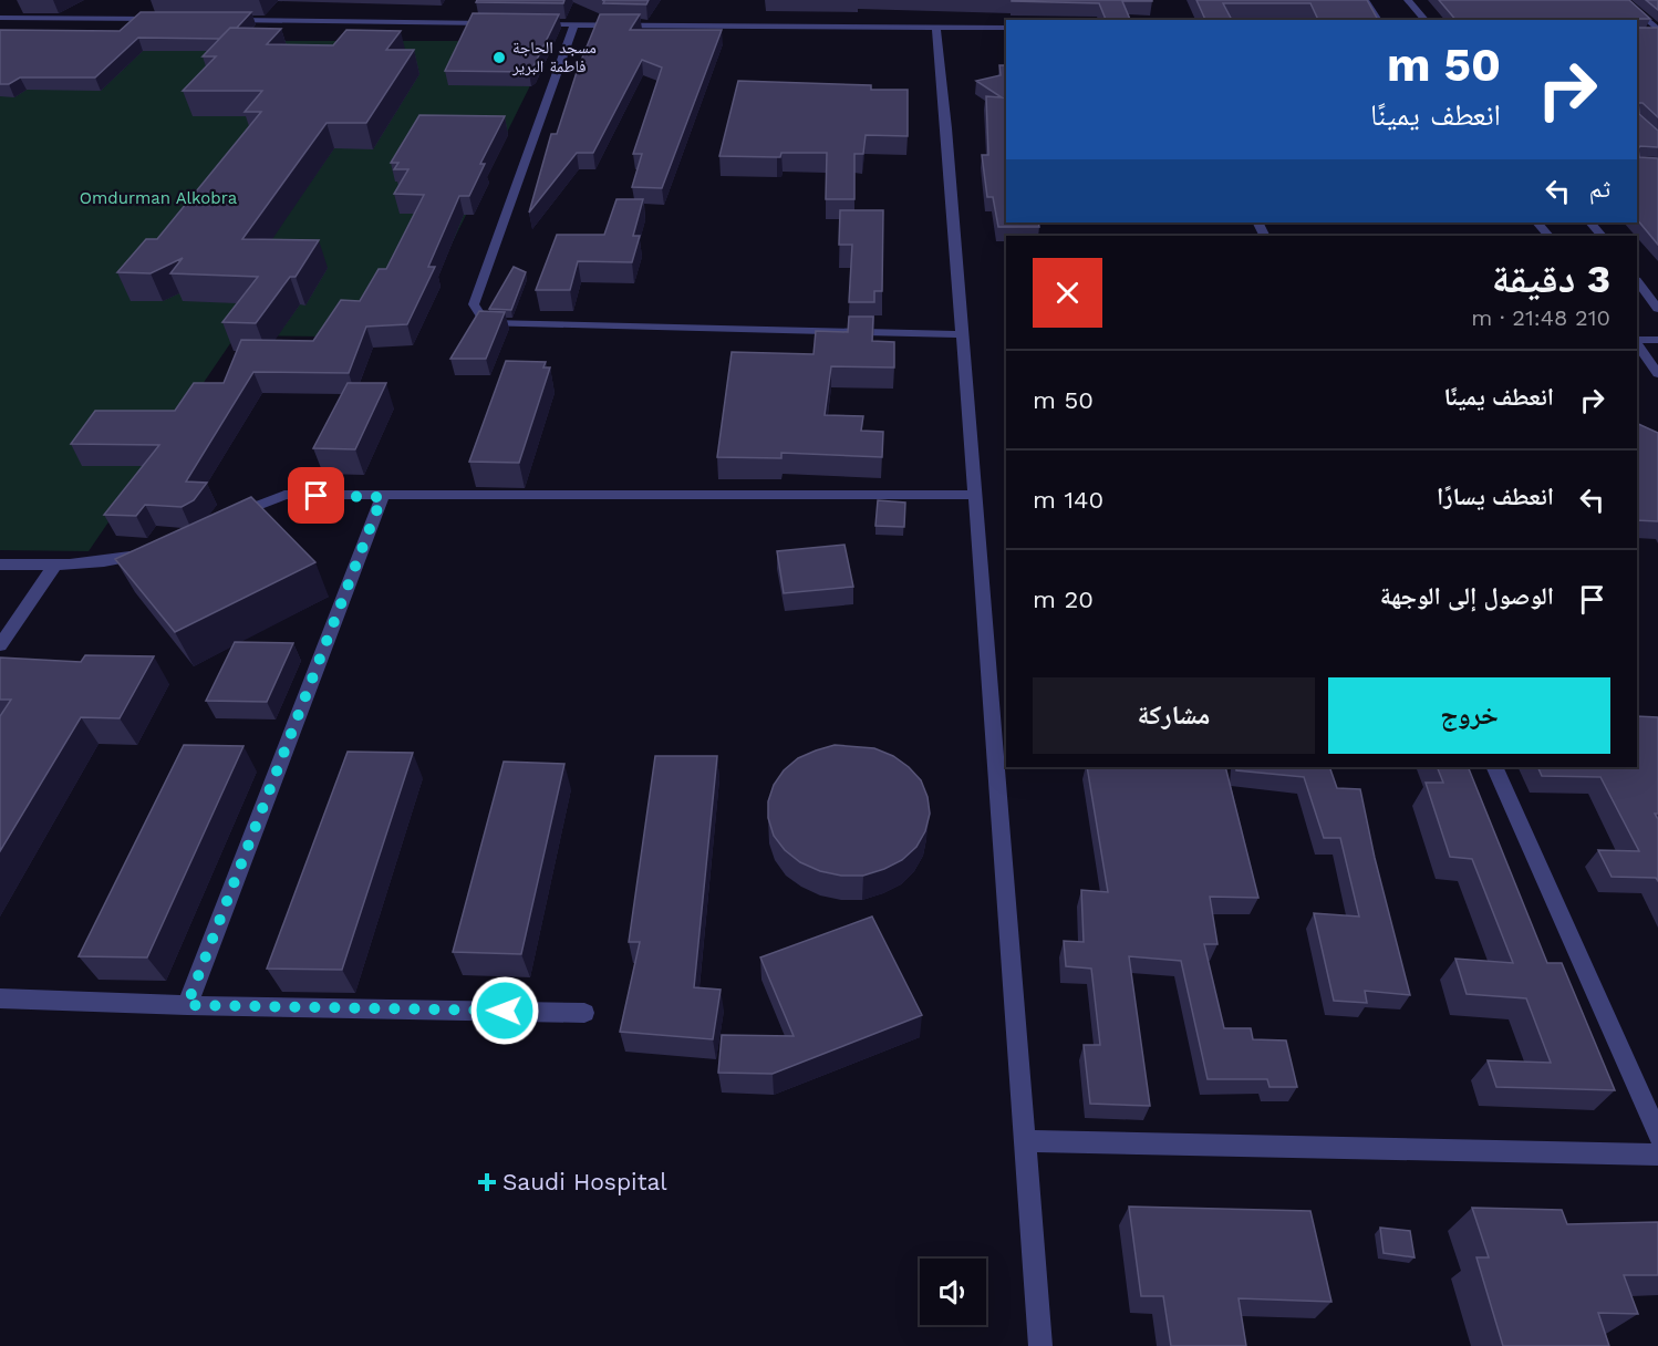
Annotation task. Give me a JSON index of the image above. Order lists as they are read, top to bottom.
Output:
{
  "parks": ["Omdurman Alkobra"],
  "places": {
    "other": ["مسجد الحاجة فاطمة البرير"],
    "health": ["Saudi Hospital"]
  },
  "page": {
    "turn": ["50 m", "انعطف يمينًا"],
    "then": "ثم",
    "heading": ["3 دقيقة", "210 m · 21:48"],
    "list": [
      {
        "name": "انعطف يمينًا",
        "value": "50 m"
      },
      {
        "name": "انعطف يسارًا",
        "value": "140 m"
      },
      {
        "name": "الوصول إلى الوجهة",
        "value": "20 m"
      }
    ],
    "buttons": ["خروج", "مشاركة"]
  }
}
